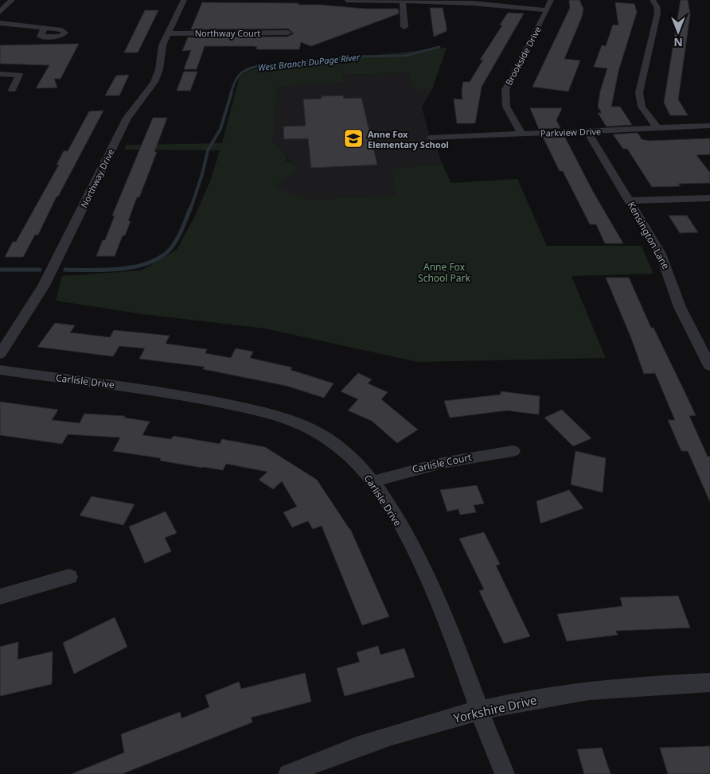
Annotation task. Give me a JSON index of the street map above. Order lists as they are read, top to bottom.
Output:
{
  "streets": {
    "street": [
      "Northway Court",
      "Brookside Drive",
      "Parkview Drive",
      "Northway Drive",
      "Kensington Lane",
      "Carlisle Drive",
      "Carlisle Court",
      "Yorkshire Drive"
    ]
  },
  "crossings": [
    ["Northway Court", "Northway Drive"],
    ["Brookside Drive", "Parkview Drive"],
    ["Parkview Drive", "Kensington Lane"],
    ["Carlisle Drive", "Carlisle Court"],
    ["Carlisle Drive", "Yorkshire Drive"]
  ],
  "water": ["West Branch DuPage River"],
  "parks": ["Anne Fox School Park"],
  "places": {
    "school or university": ["Anne Fox Elementary School"]
  },
  "north": "bottom"
}
